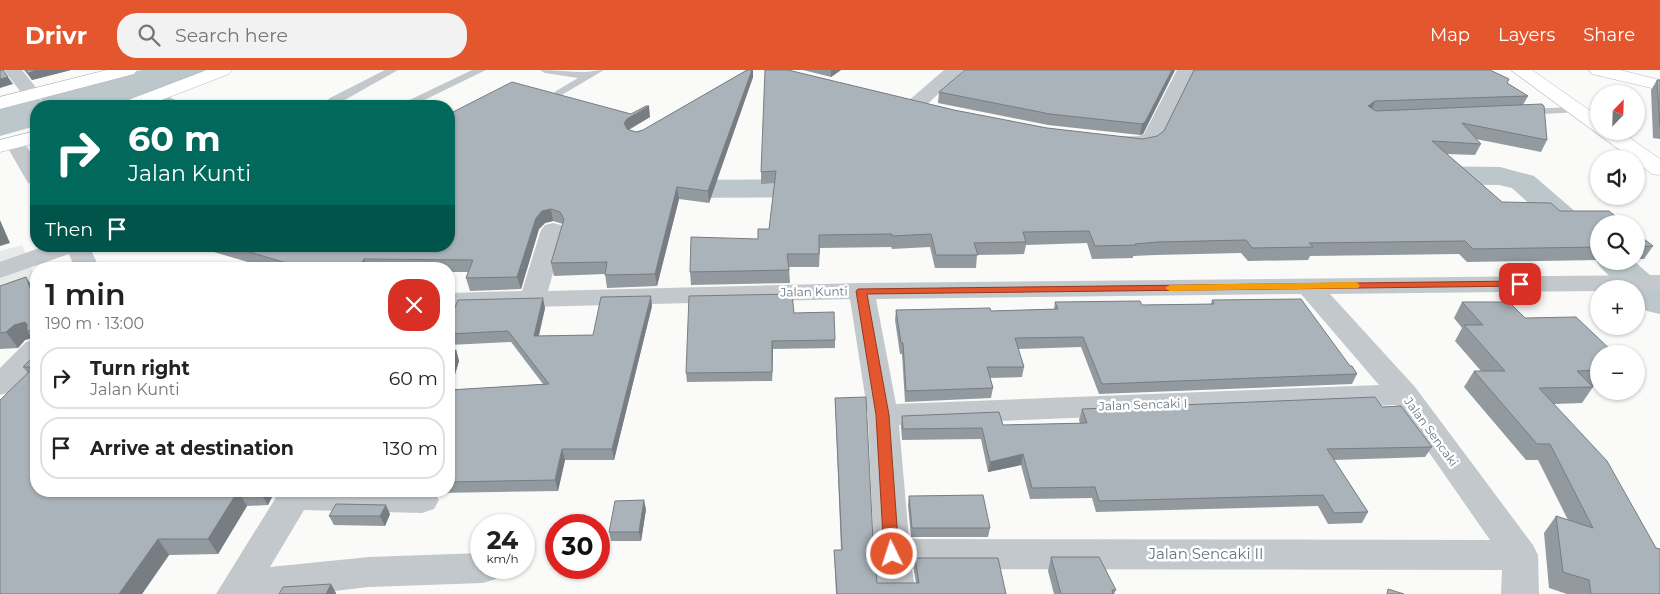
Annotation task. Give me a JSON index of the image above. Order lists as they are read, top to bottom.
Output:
{
  "streets": {
    "street": [
      "Jalan Kunti",
      "Jalan Sencaki I",
      "Jalan Sencaki",
      "Jalan Sencaki II"
    ]
  },
  "crossings": [
    ["Jalan Kunti", "Jalan Sencaki"],
    ["Jalan Sencaki I", "Jalan Sencaki"],
    ["Jalan Sencaki", "Jalan Sencaki II"]
  ],
  "north": "top right",
  "page": {
    "header": "Drivr",
    "search": "Search here",
    "nav": ["Map", "Layers", "Share"],
    "map_buttons": ["+", "−"],
    "turn": ["60 m", "Jalan Kunti"],
    "then": "Then",
    "heading": ["1 min", "190 m · 13:00"],
    "list": [
      {
        "name": "Turn right",
        "note": "Jalan Kunti",
        "value": "60 m"
      },
      {
        "name": "Arrive at destination",
        "value": "130 m"
      }
    ],
    "speed": "24 km/h",
    "limit": "30"
  }
}
